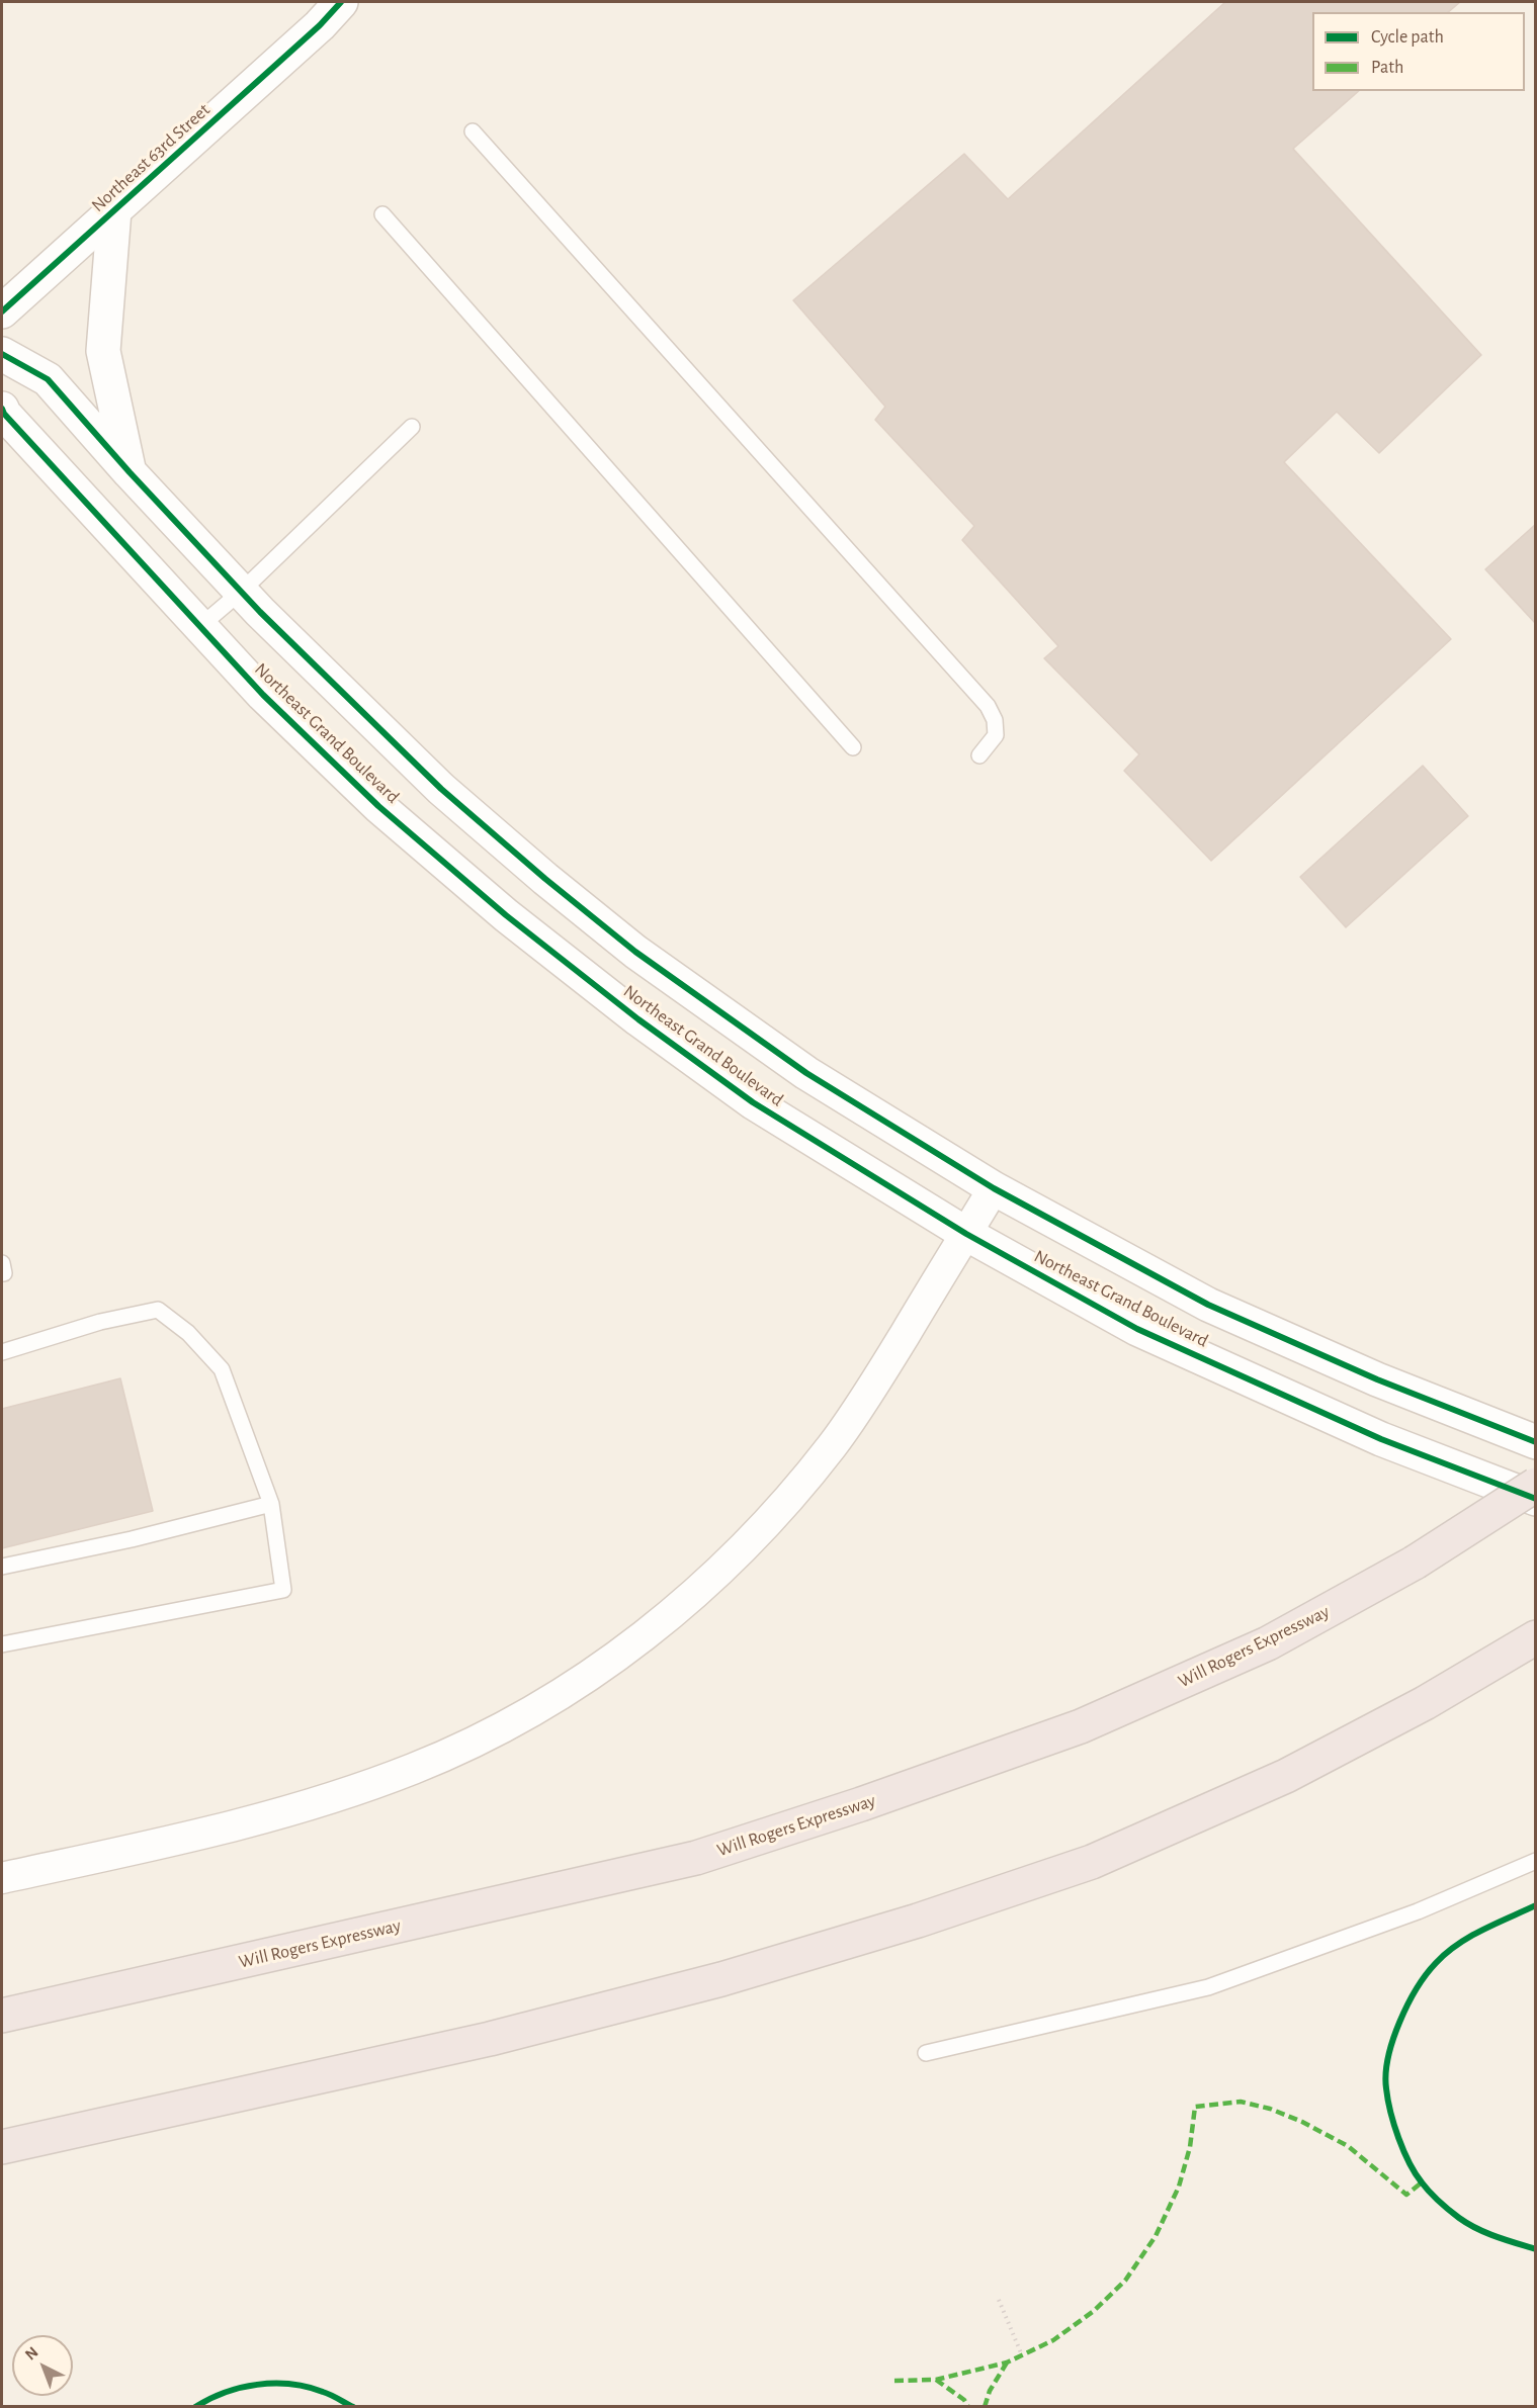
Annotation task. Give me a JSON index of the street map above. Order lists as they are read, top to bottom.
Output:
{
  "streets": {
    "highway": ["Will Rogers Expressway"],
    "street": ["Northeast 63rd Street", "Northeast Grand Boulevard"]
  },
  "legend": ["Cycle path", "Path"],
  "north": "top left"
}
